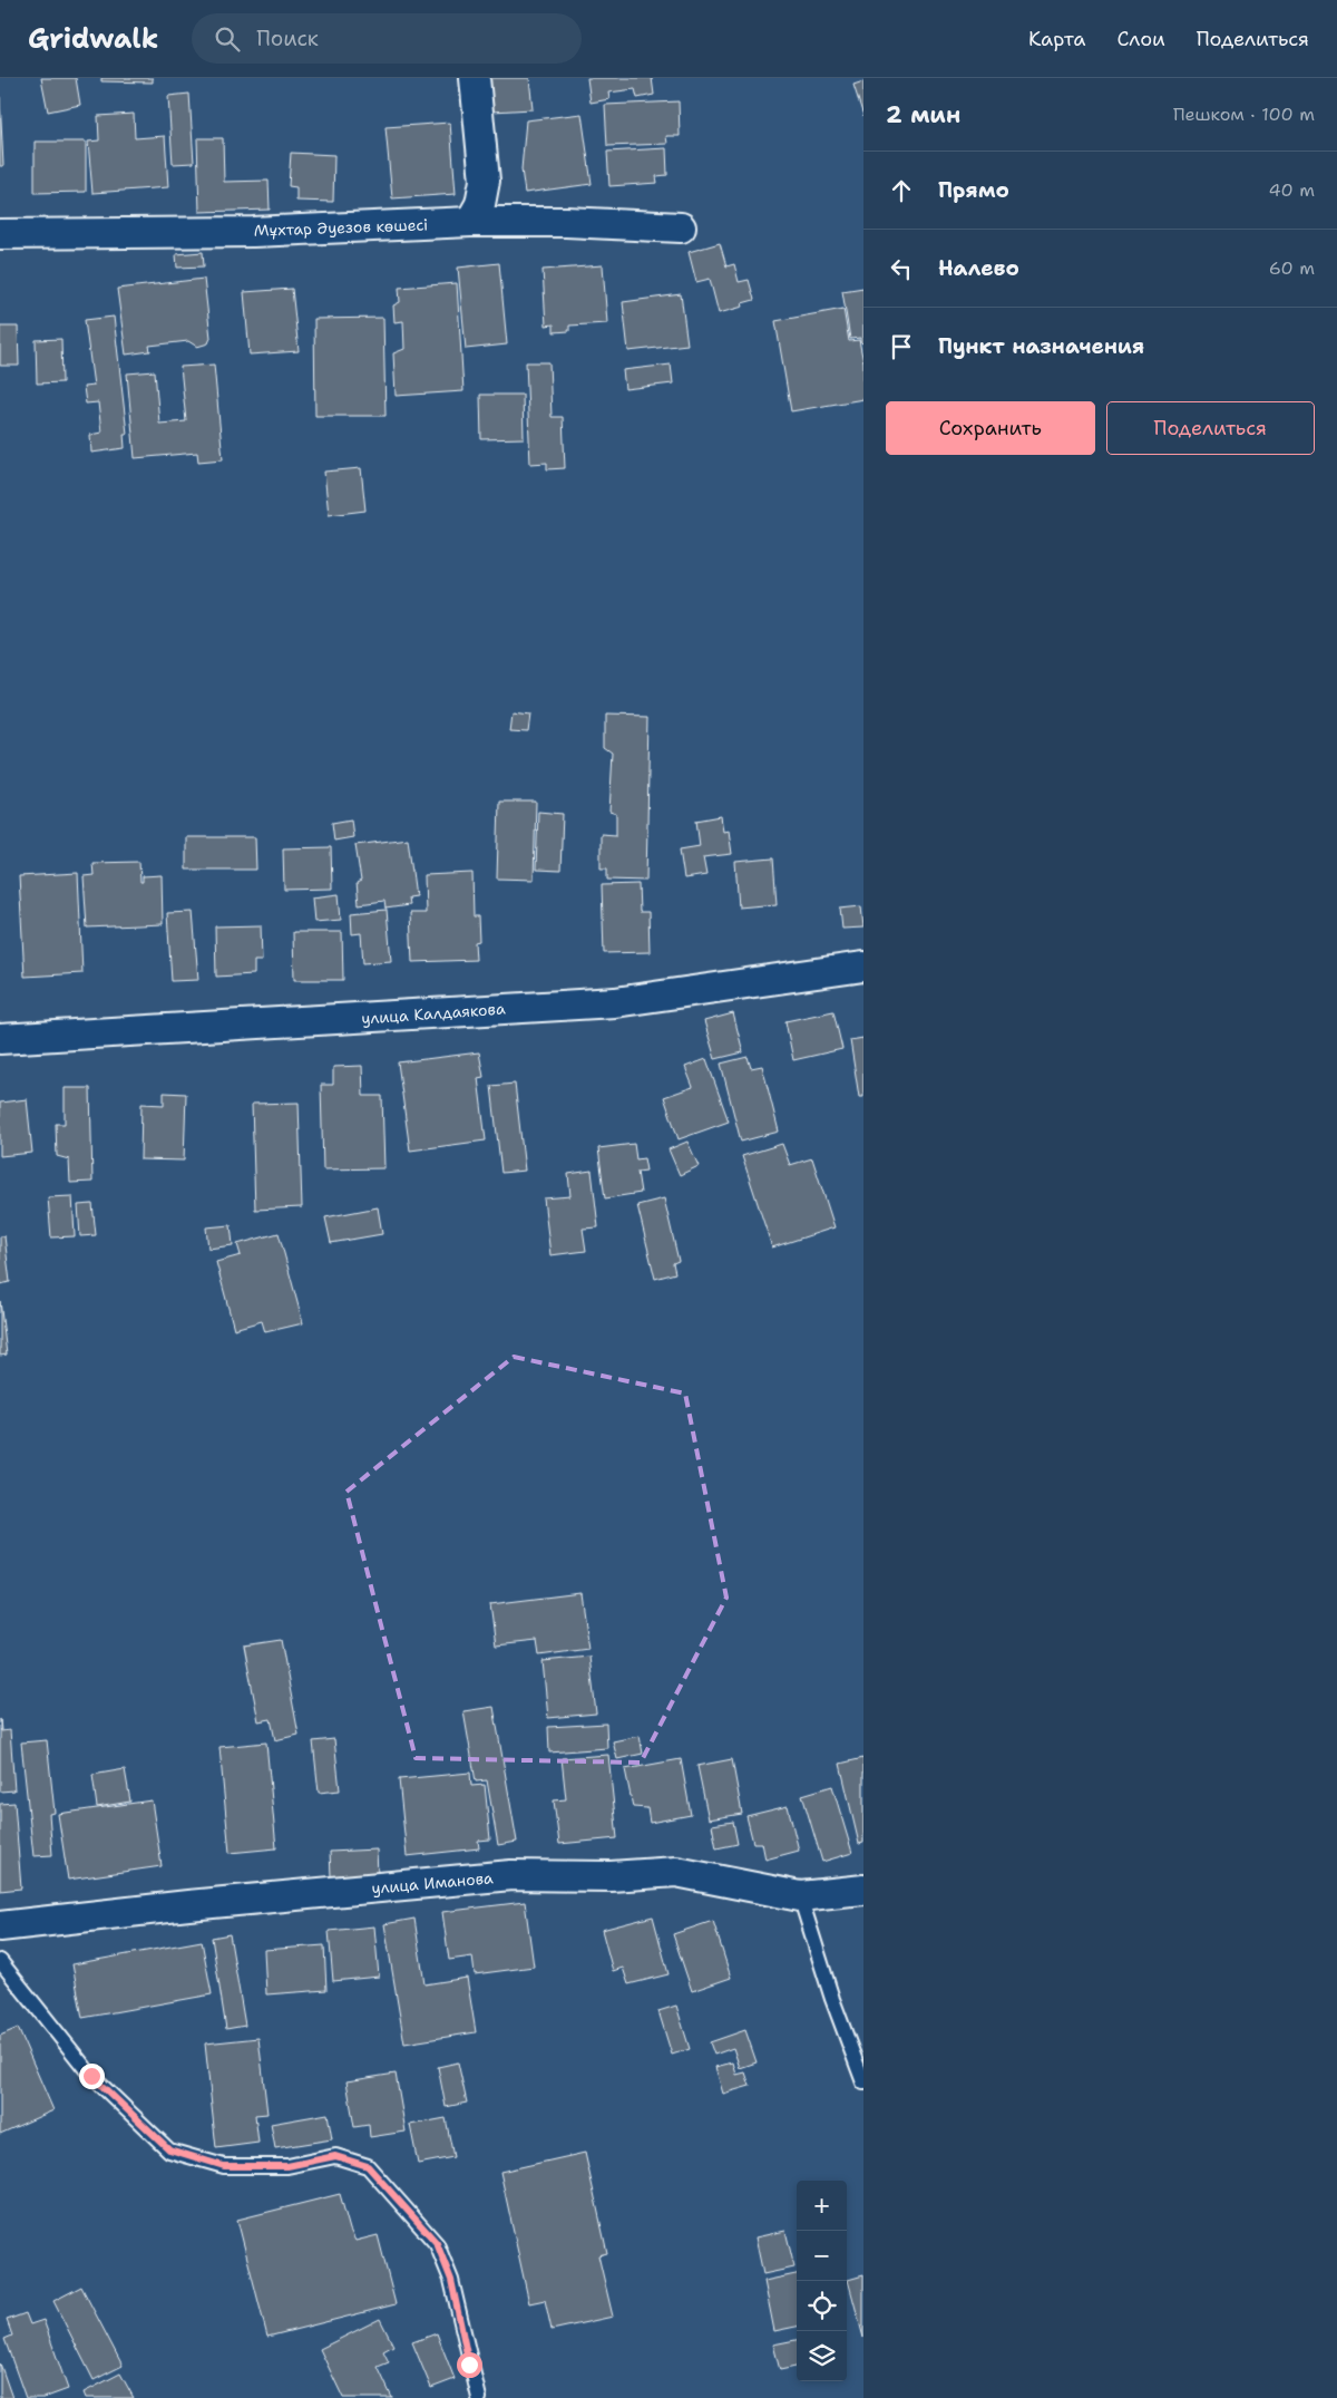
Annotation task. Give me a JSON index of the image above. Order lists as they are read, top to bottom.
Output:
{
  "streets": {
    "street": ["Мұхтар Әуезов көшесі", "улица Калдаякова", "улица Иманова"]
  },
  "page": {
    "header": "Gridwalk",
    "search": "Поиск",
    "nav": ["Карта", "Слои", "Поделиться"],
    "heading": ["2 мин", "Пешком · 100 m"],
    "list": [
      ["Прямо", "40 m"],
      ["Налево", "60 m"],
      "Пункт назначения"
    ],
    "buttons": ["Сохранить", "Поделиться"],
    "map_buttons": ["+", "−"]
  }
}
